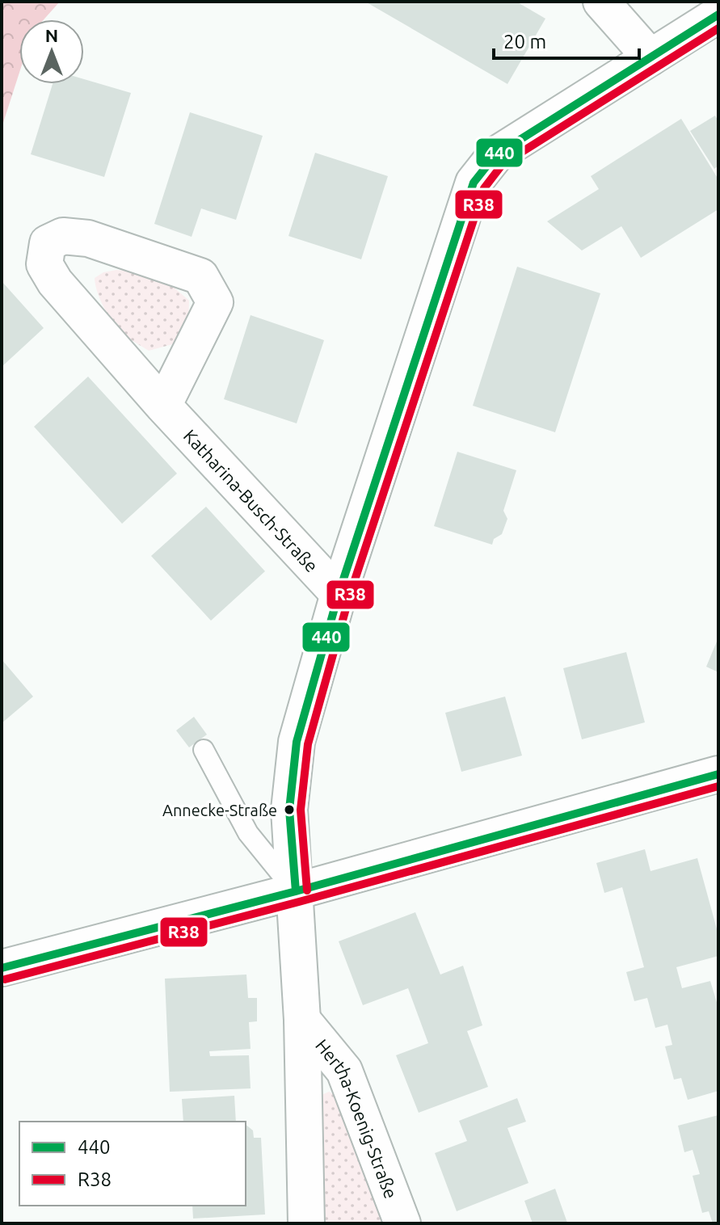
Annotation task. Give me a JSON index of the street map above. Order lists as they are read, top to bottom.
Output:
{
  "streets": {
    "street": ["Katharina-Busch-Straße", "Hertha-Koenig-Straße"]
  },
  "places": ["Annecke-Straße"],
  "lines": ["transit line 440", "transit line R38"],
  "legend": ["440", "R38"],
  "scale_bar": "20 m",
  "north": "top"
}
